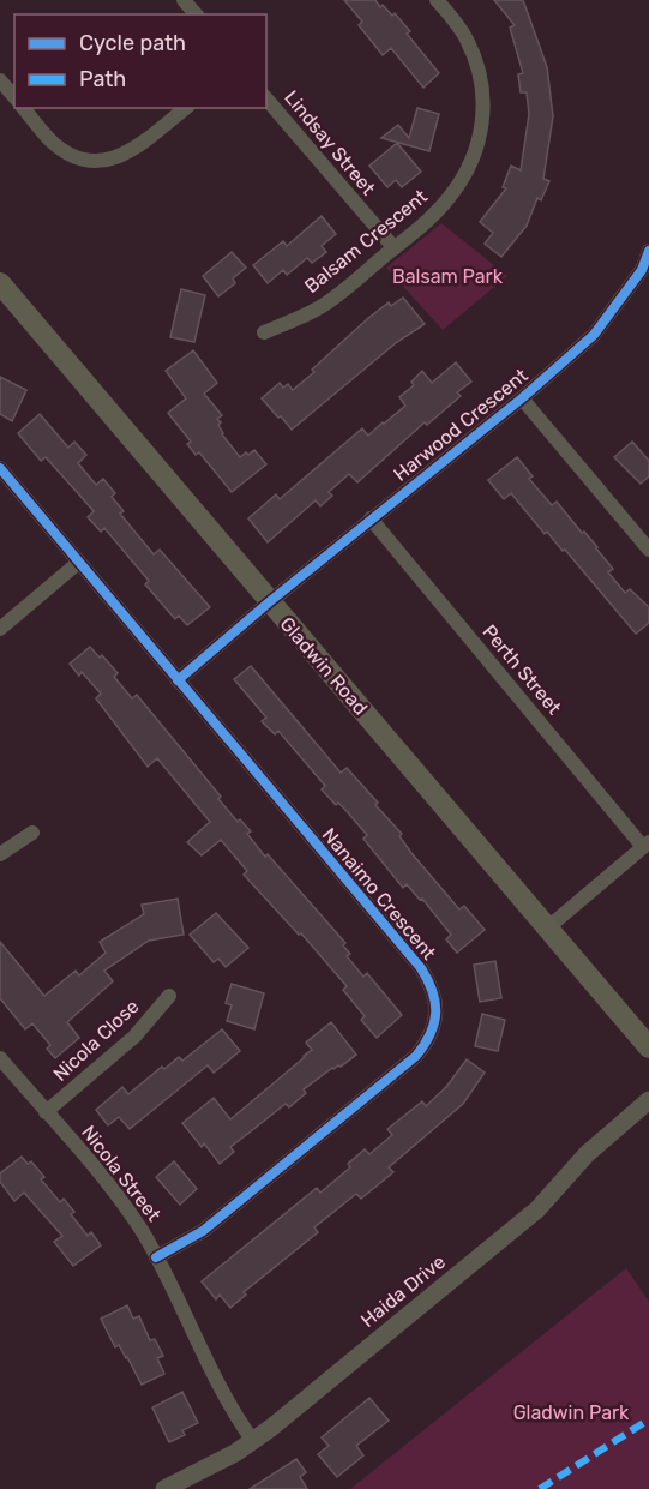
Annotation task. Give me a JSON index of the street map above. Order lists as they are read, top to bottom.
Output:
{
  "streets": {
    "main road": ["Gladwin Road"],
    "street": [
      "Lindsay Street",
      "Balsam Crescent",
      "Harwood Crescent",
      "Perth Street",
      "Nanaimo Crescent",
      "Nicola Close",
      "Nicola Street",
      "Haida Drive"
    ]
  },
  "crossings": [
    ["Lindsay Street", "Balsam Crescent"],
    ["Harwood Crescent", "Gladwin Road"],
    ["Harwood Crescent", "Perth Street"],
    ["Nanaimo Crescent", "Nicola Street"],
    ["Nicola Close", "Nicola Street"],
    ["Nicola Street", "Haida Drive"]
  ],
  "parks": ["Balsam Park", "Gladwin Park"],
  "legend": ["Cycle path", "Path"]
}
